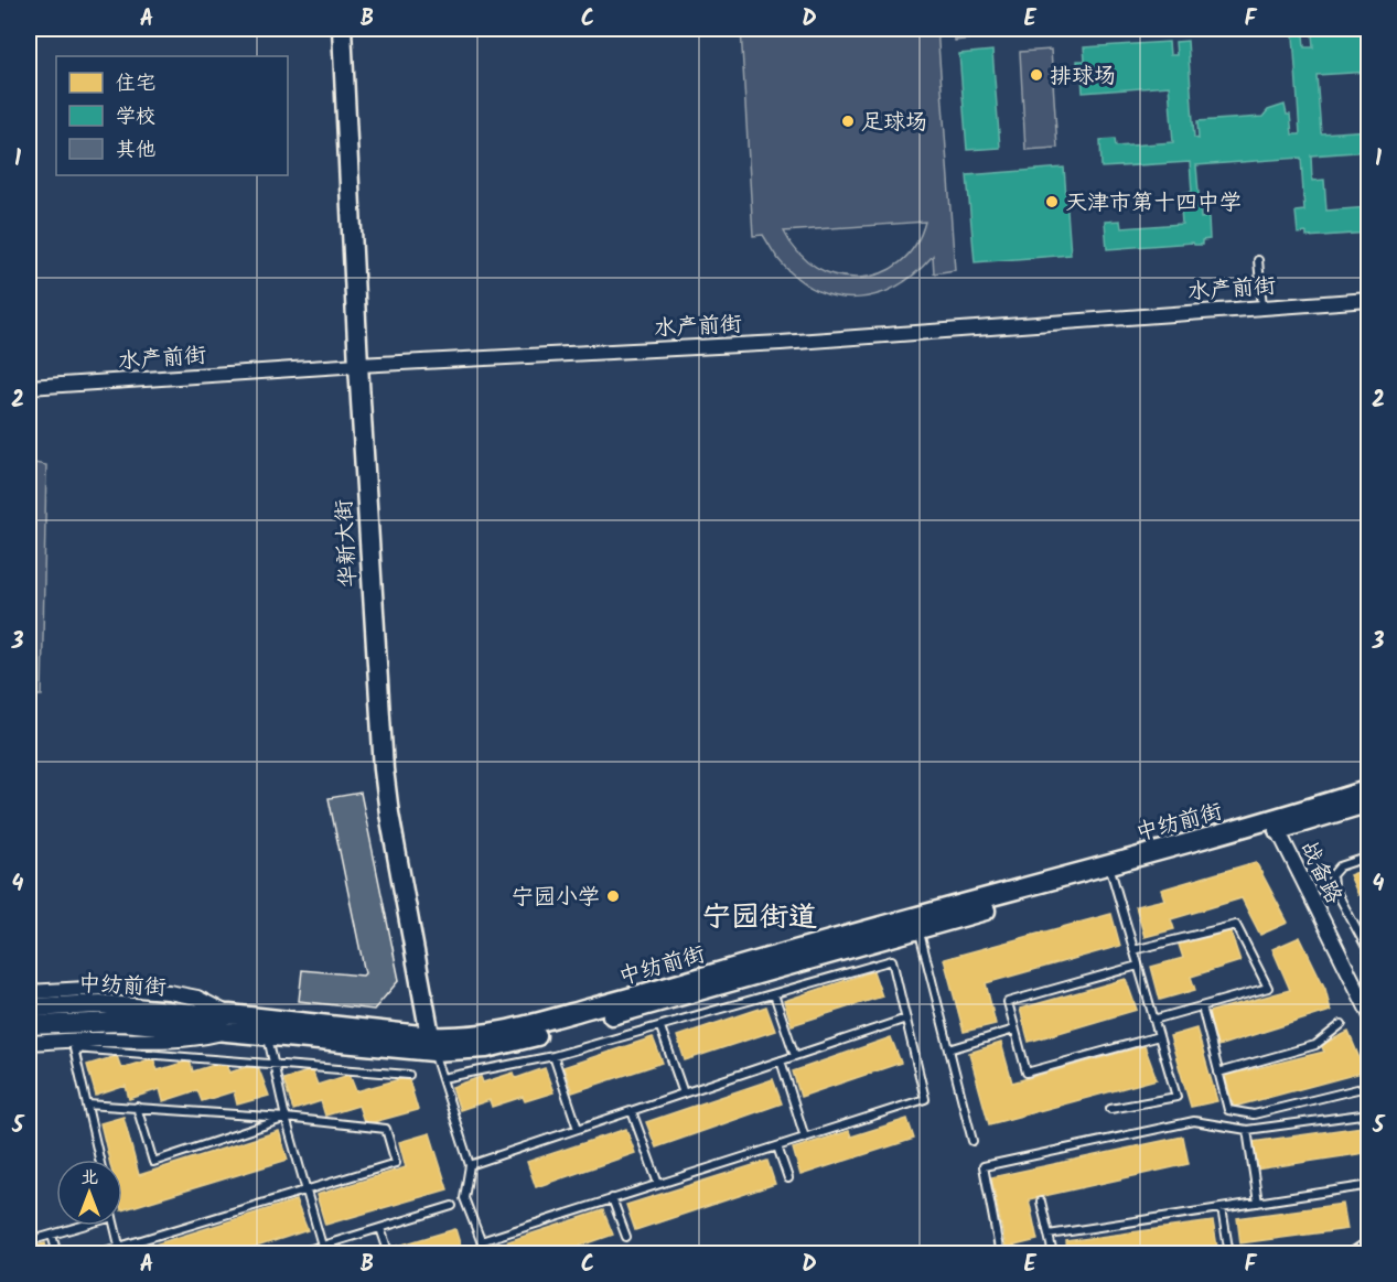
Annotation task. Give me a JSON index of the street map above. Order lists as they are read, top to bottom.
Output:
{
  "streets": {
    "street": [
      "水产前街",
      "华新大街",
      "中纺前街",
      "战备路"
    ]
  },
  "crossings": [
    ["水产前街", "华新大街"],
    ["华新大街", "中纺前街"],
    ["中纺前街", "战备路"]
  ],
  "districts": ["宁园街道"],
  "places": [
    "排球场",
    "足球场",
    "天津市第十四中学",
    "宁园小学"
  ],
  "legend": ["住宅", "学校", "其他"],
  "north": "top",
  "grid": {
    "columns": [
      "A",
      "B",
      "C",
      "D",
      "E",
      "F"
    ],
    "rows": [
      "1",
      "2",
      "3",
      "4",
      "5"
    ]
  }
}
